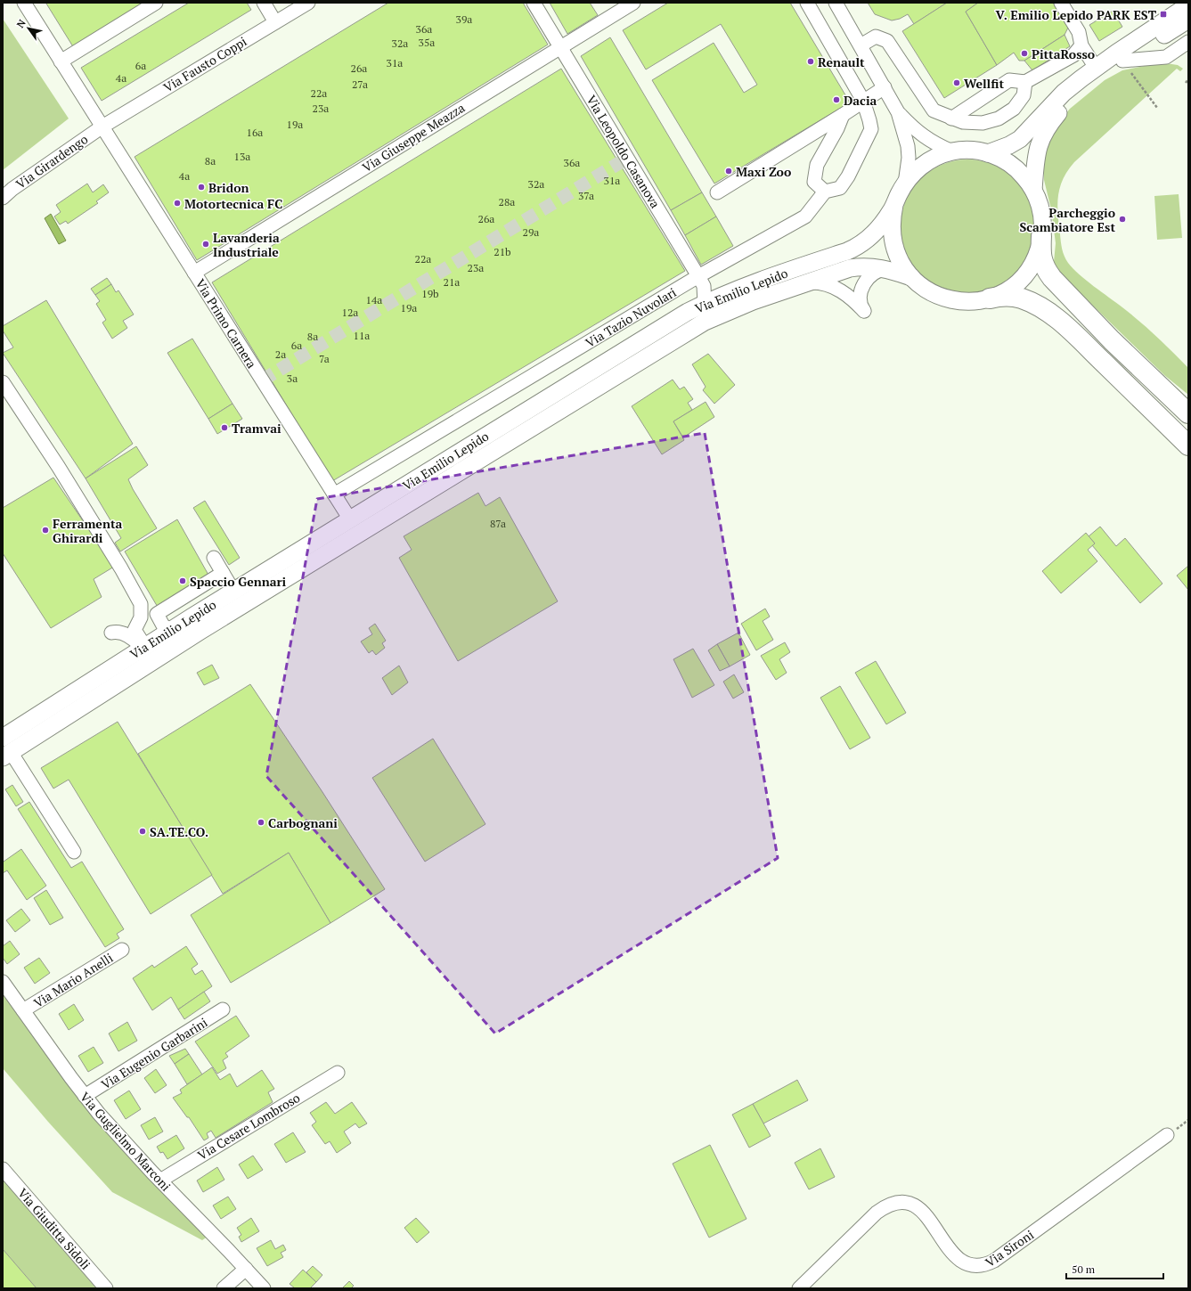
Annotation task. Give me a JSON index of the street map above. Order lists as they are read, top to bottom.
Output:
{
  "streets": {
    "main road": ["Via Emilio Lepido"],
    "street": [
      "Via Fausto Coppi",
      "Via Giuseppe Meazza",
      "Via Leopoldo Casanova",
      "Via Girardengo",
      "Via Tazio Nuvolari",
      "Via Primo Carnera",
      "Via Mario Anelli",
      "Via Eugenio Garbarini",
      "Via Cesare Lombroso",
      "Via Guglielmo Marconi",
      "Via Giuditta Sidoli",
      "Via Sironi"
    ]
  },
  "crossings": [
    ["Via Fausto Coppi", "Via Girardengo"],
    ["Via Fausto Coppi", "Via Primo Carnera"],
    ["Via Giuseppe Meazza", "Via Leopoldo Casanova"],
    ["Via Giuseppe Meazza", "Via Primo Carnera"],
    ["Via Leopoldo Casanova", "Via Emilio Lepido"],
    ["Via Leopoldo Casanova", "Via Tazio Nuvolari"],
    ["Via Girardengo", "Via Primo Carnera"],
    ["Via Emilio Lepido", "Via Primo Carnera"],
    ["Via Tazio Nuvolari", "Via Primo Carnera"],
    ["Via Mario Anelli", "Via Guglielmo Marconi"],
    ["Via Eugenio Garbarini", "Via Guglielmo Marconi"],
    ["Via Cesare Lombroso", "Via Guglielmo Marconi"]
  ],
  "places": {
    "transit": ["V. Emilio Lepido PARK EST"],
    "other": [
      "PittaRosso",
      "Renault",
      "Wellfit",
      "Dacia",
      "Maxi Zoo",
      "Bridon",
      "Motortecnica FC",
      "Parcheggio Scambiatore Est",
      "Lavanderia Industriale",
      "Tramvai",
      "Ferramenta Ghirardi",
      "Spaccio Gennari",
      "Carbognani",
      "SA.TE.CO."
    ]
  },
  "house_numbers": [
    "39a",
    "36a",
    "35a",
    "32a",
    "31a",
    "6a",
    "26a",
    "4a",
    "27a",
    "22a",
    "23a",
    "19a",
    "16a",
    "13a",
    "8a",
    "36a",
    "4a",
    "31a",
    "32a",
    "37a",
    "28a",
    "26a",
    "29a",
    "21b",
    "22a",
    "23a",
    "21a",
    "19b",
    "14a",
    "19a",
    "12a",
    "11a",
    "8a",
    "6a",
    "2a",
    "7a",
    "3a",
    "87a"
  ],
  "scale_bar": "50 m",
  "north": "top left"
}
